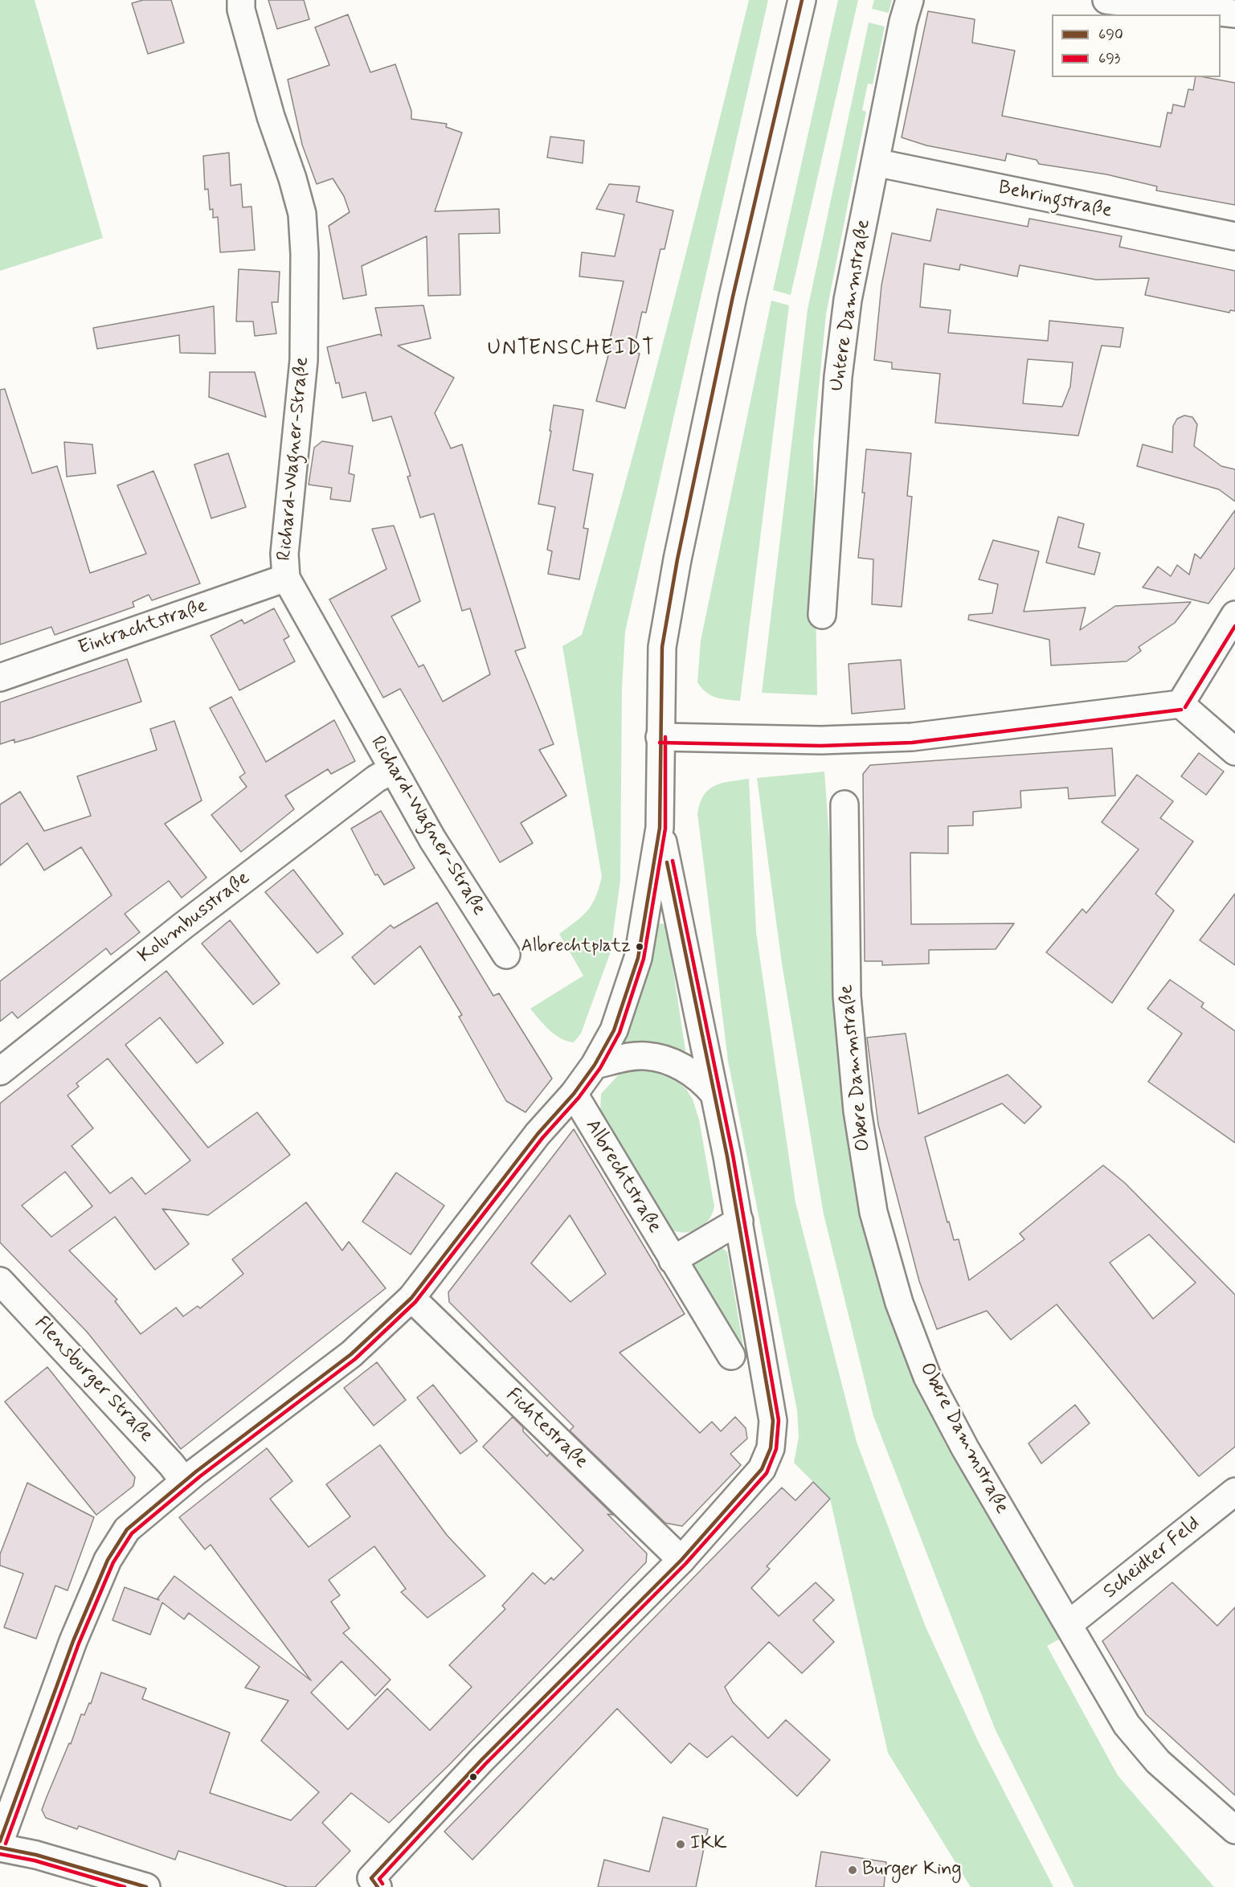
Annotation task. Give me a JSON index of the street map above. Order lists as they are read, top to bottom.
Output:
{
  "streets": {
    "street": [
      "Behringstraße",
      "Untere Dammstraße",
      "Richard-Wagner-Straße",
      "Eintrachtstraße",
      "Kolumbusstraße",
      "Obere Dammstraße",
      "Albrechtstraße",
      "Flensburger Straße",
      "Fichtestraße",
      "Scheidter Feld"
    ]
  },
  "crossings": [
    ["Behringstraße", "Untere Dammstraße"],
    ["Richard-Wagner-Straße", "Eintrachtstraße"],
    ["Richard-Wagner-Straße", "Kolumbusstraße"],
    ["Obere Dammstraße", "Scheidter Feld"]
  ],
  "districts": ["UNTENSCHEIDT"],
  "places": ["Albrechtplatz", "IKK", "Burger King"],
  "lines": ["transit line 690", "transit line 693"],
  "legend": ["690", "693"]
}
